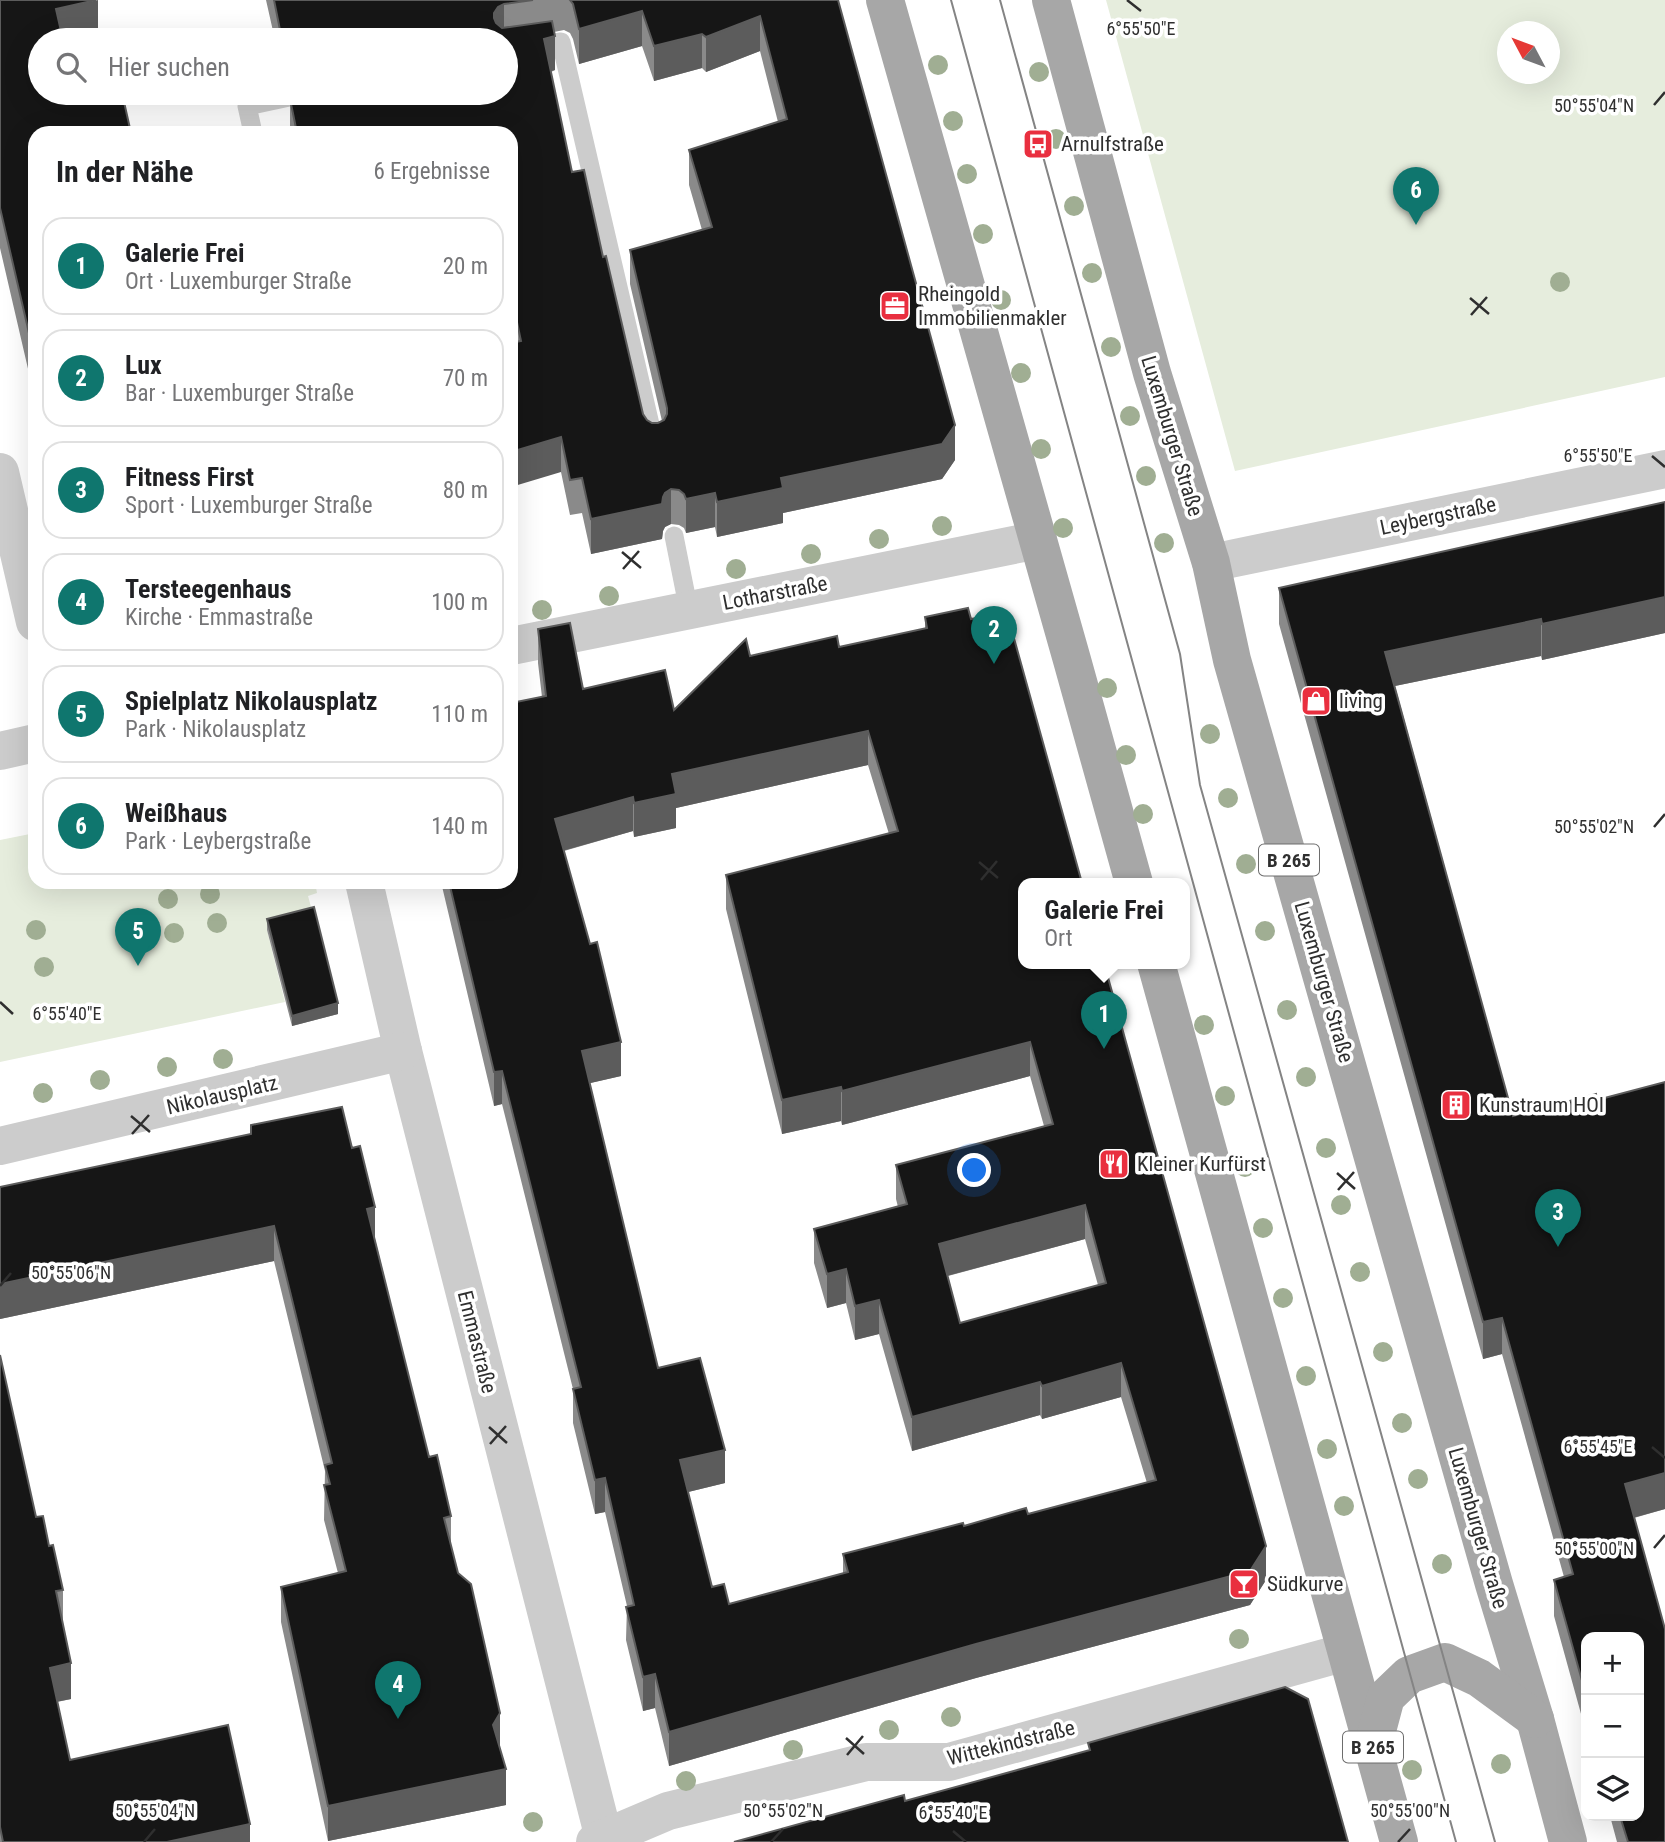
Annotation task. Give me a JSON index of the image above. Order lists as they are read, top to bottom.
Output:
{
  "streets": {
    "main road": ["Luxemburger Straße", "B 265"],
    "street": [
      "Leybergstraße",
      "Lotharstraße",
      "Nikolausplatz",
      "Emmastraße",
      "Wittekindstraße"
    ]
  },
  "crossings": [
    ["Luxemburger Straße", "Leybergstraße"],
    ["B 265", "Wittekindstraße"],
    ["Nikolausplatz", "Emmastraße"],
    ["Emmastraße", "Wittekindstraße"]
  ],
  "places": {
    "bus stop": ["Arnulfstraße"],
    "office": ["Rheingold Immobilienmakler"],
    "shop": ["living"],
    "building": ["Kunstraum HOI"],
    "restaurant": ["Kleiner Kurfürst"],
    "bar": ["Südkurve"]
  },
  "north": "top left",
  "page": {
    "search": "Hier suchen",
    "heading": ["In der Nähe", "6 Ergebnisse"],
    "pins": [
      "6",
      "2",
      "5",
      "1",
      "3",
      "4"
    ],
    "list": [
      {
        "mark": "1",
        "name": "Galerie Frei",
        "note": "Ort · Luxemburger Straße",
        "value": "20 m"
      },
      {
        "mark": "2",
        "name": "Lux",
        "note": "Bar · Luxemburger Straße",
        "value": "70 m"
      },
      {
        "mark": "3",
        "name": "Fitness First",
        "note": "Sport · Luxemburger Straße",
        "value": "80 m"
      },
      {
        "mark": "4",
        "name": "Tersteegenhaus",
        "note": "Kirche · Emmastraße",
        "value": "100 m"
      },
      {
        "mark": "5",
        "name": "Spielplatz Nikolausplatz",
        "note": "Park · Nikolausplatz",
        "value": "110 m"
      },
      {
        "mark": "6",
        "name": "Weißhaus",
        "note": "Park · Leybergstraße",
        "value": "140 m"
      }
    ],
    "popup": ["Galerie Frei", "Ort"],
    "map_buttons": ["+", "−"]
  },
  "coordinates": [
    "6°55'50\"E",
    "50°55'04\"N",
    "50°55'02\"N",
    "6°55'40\"E",
    "50°55'06\"N",
    "6°55'45\"E",
    "50°55'00\"N"
  ]
}
